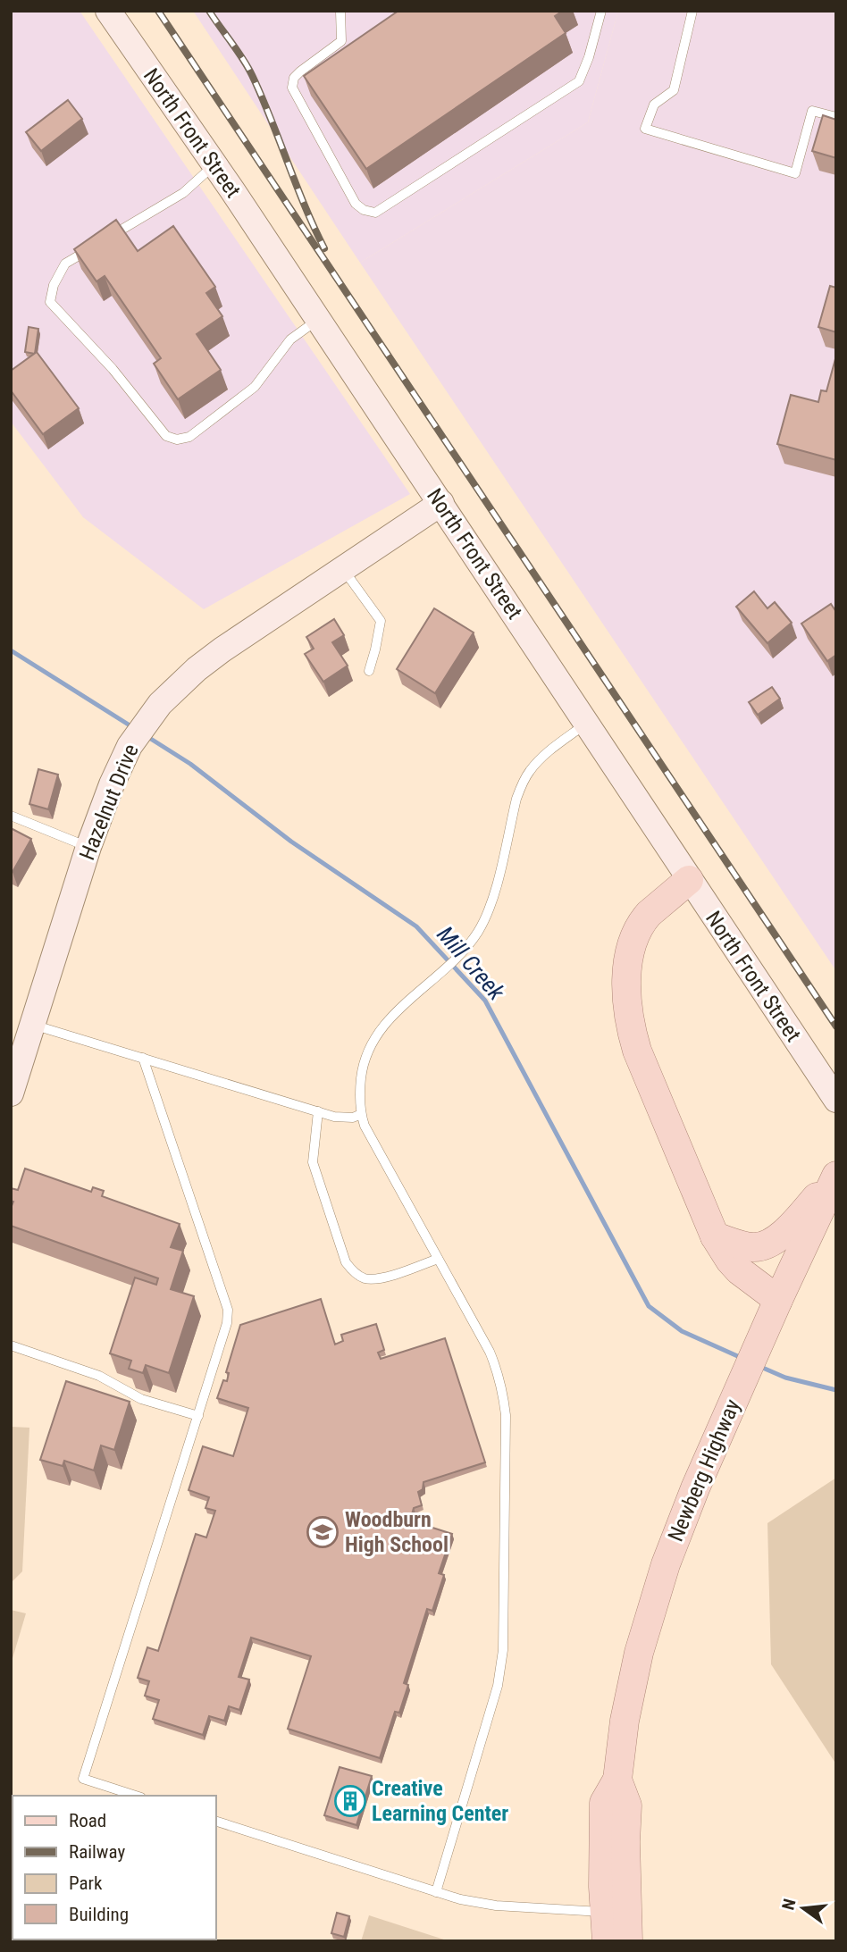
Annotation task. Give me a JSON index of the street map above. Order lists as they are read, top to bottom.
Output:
{
  "streets": {
    "main road": ["North Front Street", "Hazelnut Drive", "Newberg Highway"]
  },
  "crossings": [
    ["North Front Street", "Hazelnut Drive"]
  ],
  "water": ["Mill Creek"],
  "places": {
    "school or university": ["Woodburn High School"],
    "building": ["Creative Learning Center"]
  },
  "legend": [
    "Road",
    "Railway",
    "Park",
    "Building"
  ],
  "north": "left"
}
